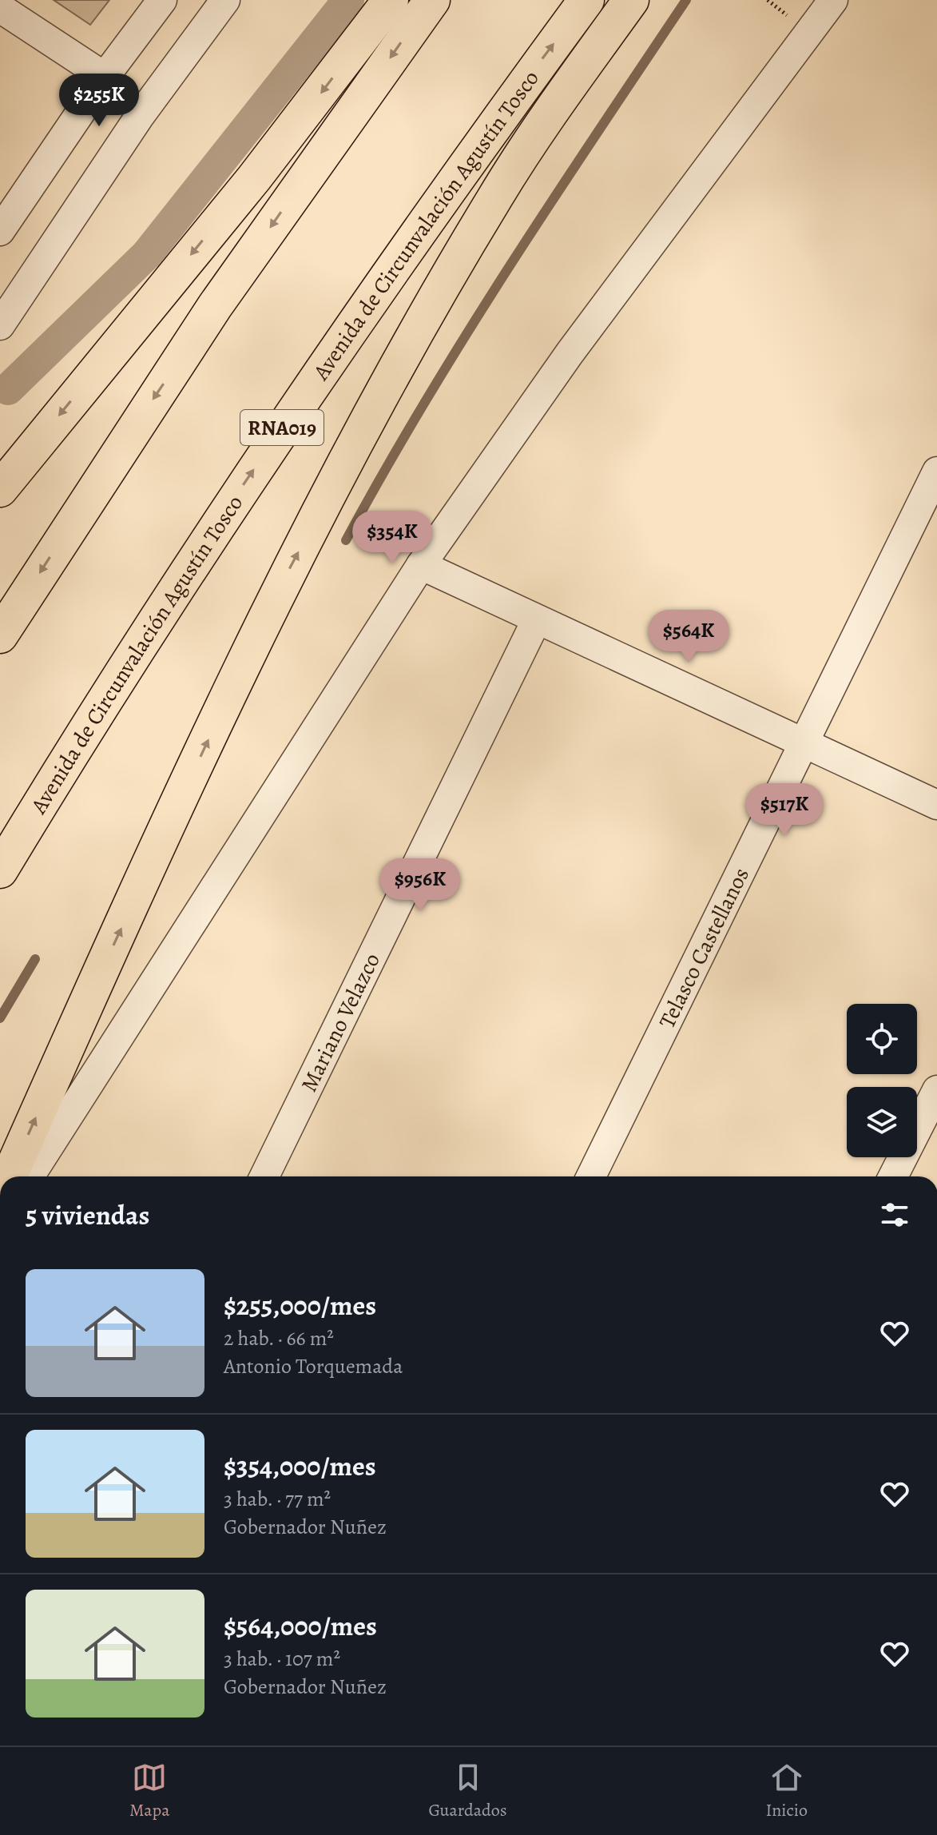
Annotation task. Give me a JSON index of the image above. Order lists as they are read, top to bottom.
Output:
{
  "streets": {
    "highway": ["Avenida de Circunvalación Agustín Tosco", "RNA019"],
    "street": ["Telasco Castellanos", "Mariano Velazco"]
  },
  "page": {
    "price": [
      "$255K",
      "$354K",
      "$564K",
      "$517K",
      "$956K"
    ],
    "heading": "5 viviendas",
    "list": [
      {
        "name": "$255,000/mes",
        "note": "2 hab. · 66 m² · Antonio Torquemada"
      },
      {
        "name": "$354,000/mes",
        "note": "3 hab. · 77 m² · Gobernador Nuñez"
      },
      {
        "name": "$564,000/mes",
        "note": "3 hab. · 107 m² · Gobernador Nuñez"
      }
    ],
    "tabs": ["Mapa", "Guardados", "Inicio"]
  }
}
